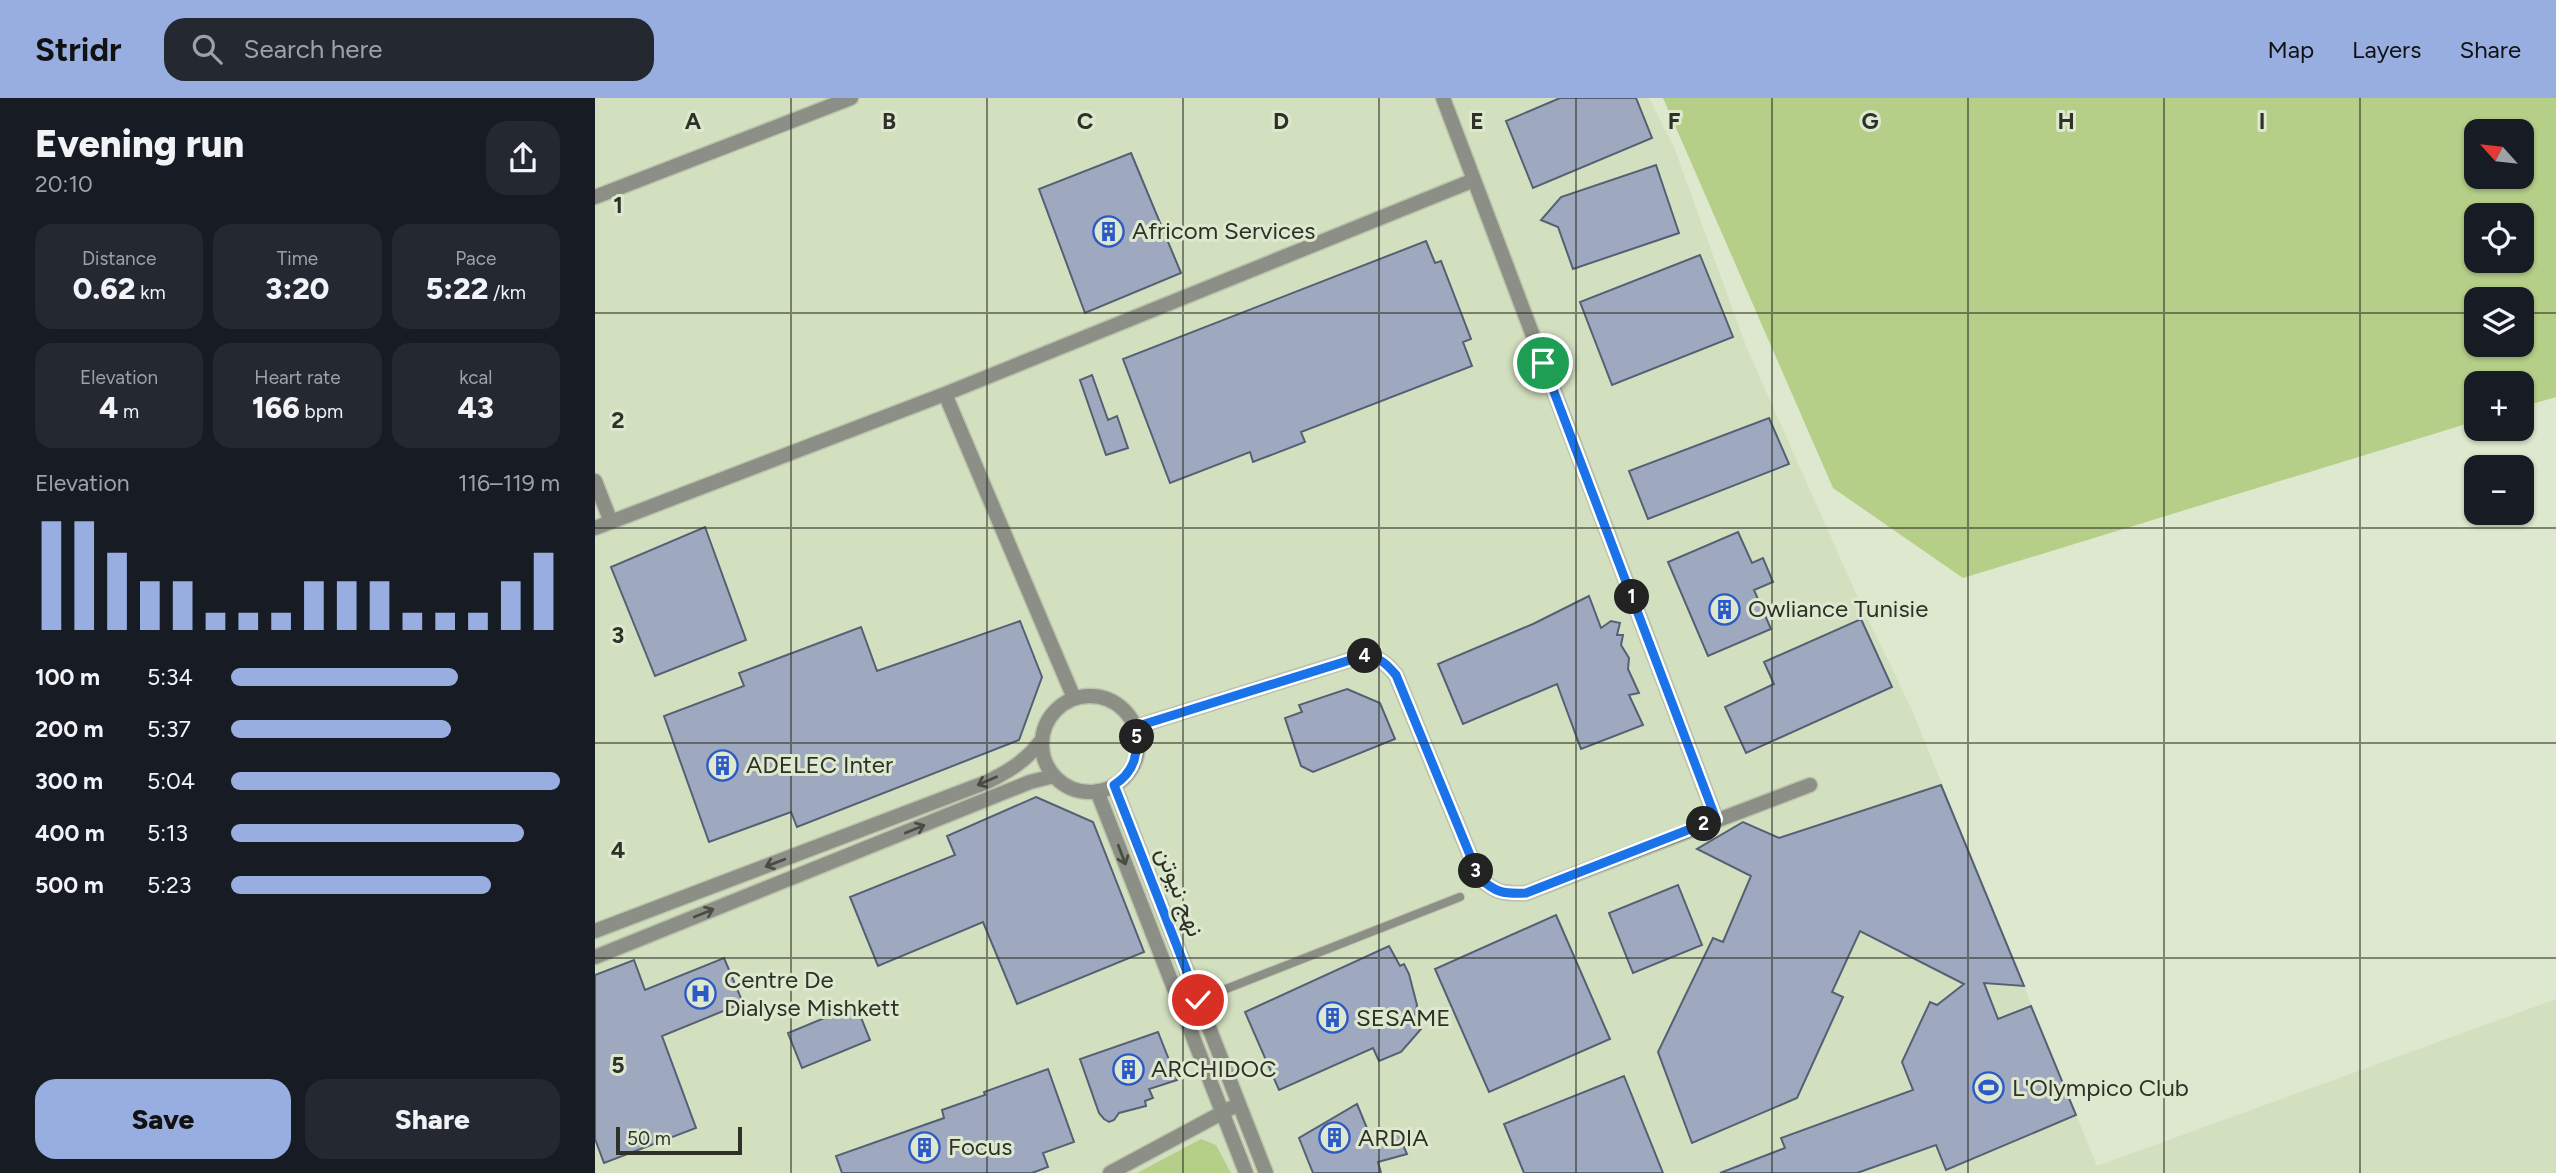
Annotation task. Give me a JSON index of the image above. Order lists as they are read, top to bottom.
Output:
{
  "streets": {
    "street": ["نهج نيوتن"]
  },
  "places": {
    "building": [
      "Africom Services",
      "Owliance Tunisie",
      "ADELEC Inter",
      "SESAME",
      "ARCHIDOC",
      "ARDIA",
      "Focus"
    ],
    "hospital": ["Centre De Dialyse Mishkett"],
    "sports": ["L'Olympico Club"]
  },
  "scale_bar": "50 m",
  "north": "top left",
  "page": {
    "header": "Stridr",
    "search": "Search here",
    "nav": ["Map", "Layers", "Share"],
    "heading": ["Evening run", "20:10"],
    "map_buttons": ["+", "−"],
    "stats": [
      ["Distance", "0.62 km"],
      ["Time", "3:20"],
      ["Pace", "5:22 /km"],
      ["Elevation", "4 m"],
      ["Heart rate", "166 bpm"],
      ["kcal", "43"]
    ],
    "chart": ["Elevation", "116–119 m"],
    "pins": [
      "1",
      "4",
      "5",
      "2",
      "3"
    ],
    "list": [
      {
        "name": "100 m",
        "note": "5:34"
      },
      {
        "name": "200 m",
        "note": "5:37"
      },
      {
        "name": "300 m",
        "note": "5:04"
      },
      {
        "name": "400 m",
        "note": "5:13"
      },
      {
        "name": "500 m",
        "note": "5:23"
      }
    ],
    "buttons": ["Save", "Share"],
    "scale": "50 m"
  },
  "grid": {
    "columns": [
      "A",
      "B",
      "C",
      "D",
      "E",
      "F",
      "G",
      "H",
      "I"
    ],
    "rows": [
      "1",
      "2",
      "3",
      "4",
      "5"
    ]
  }
}
